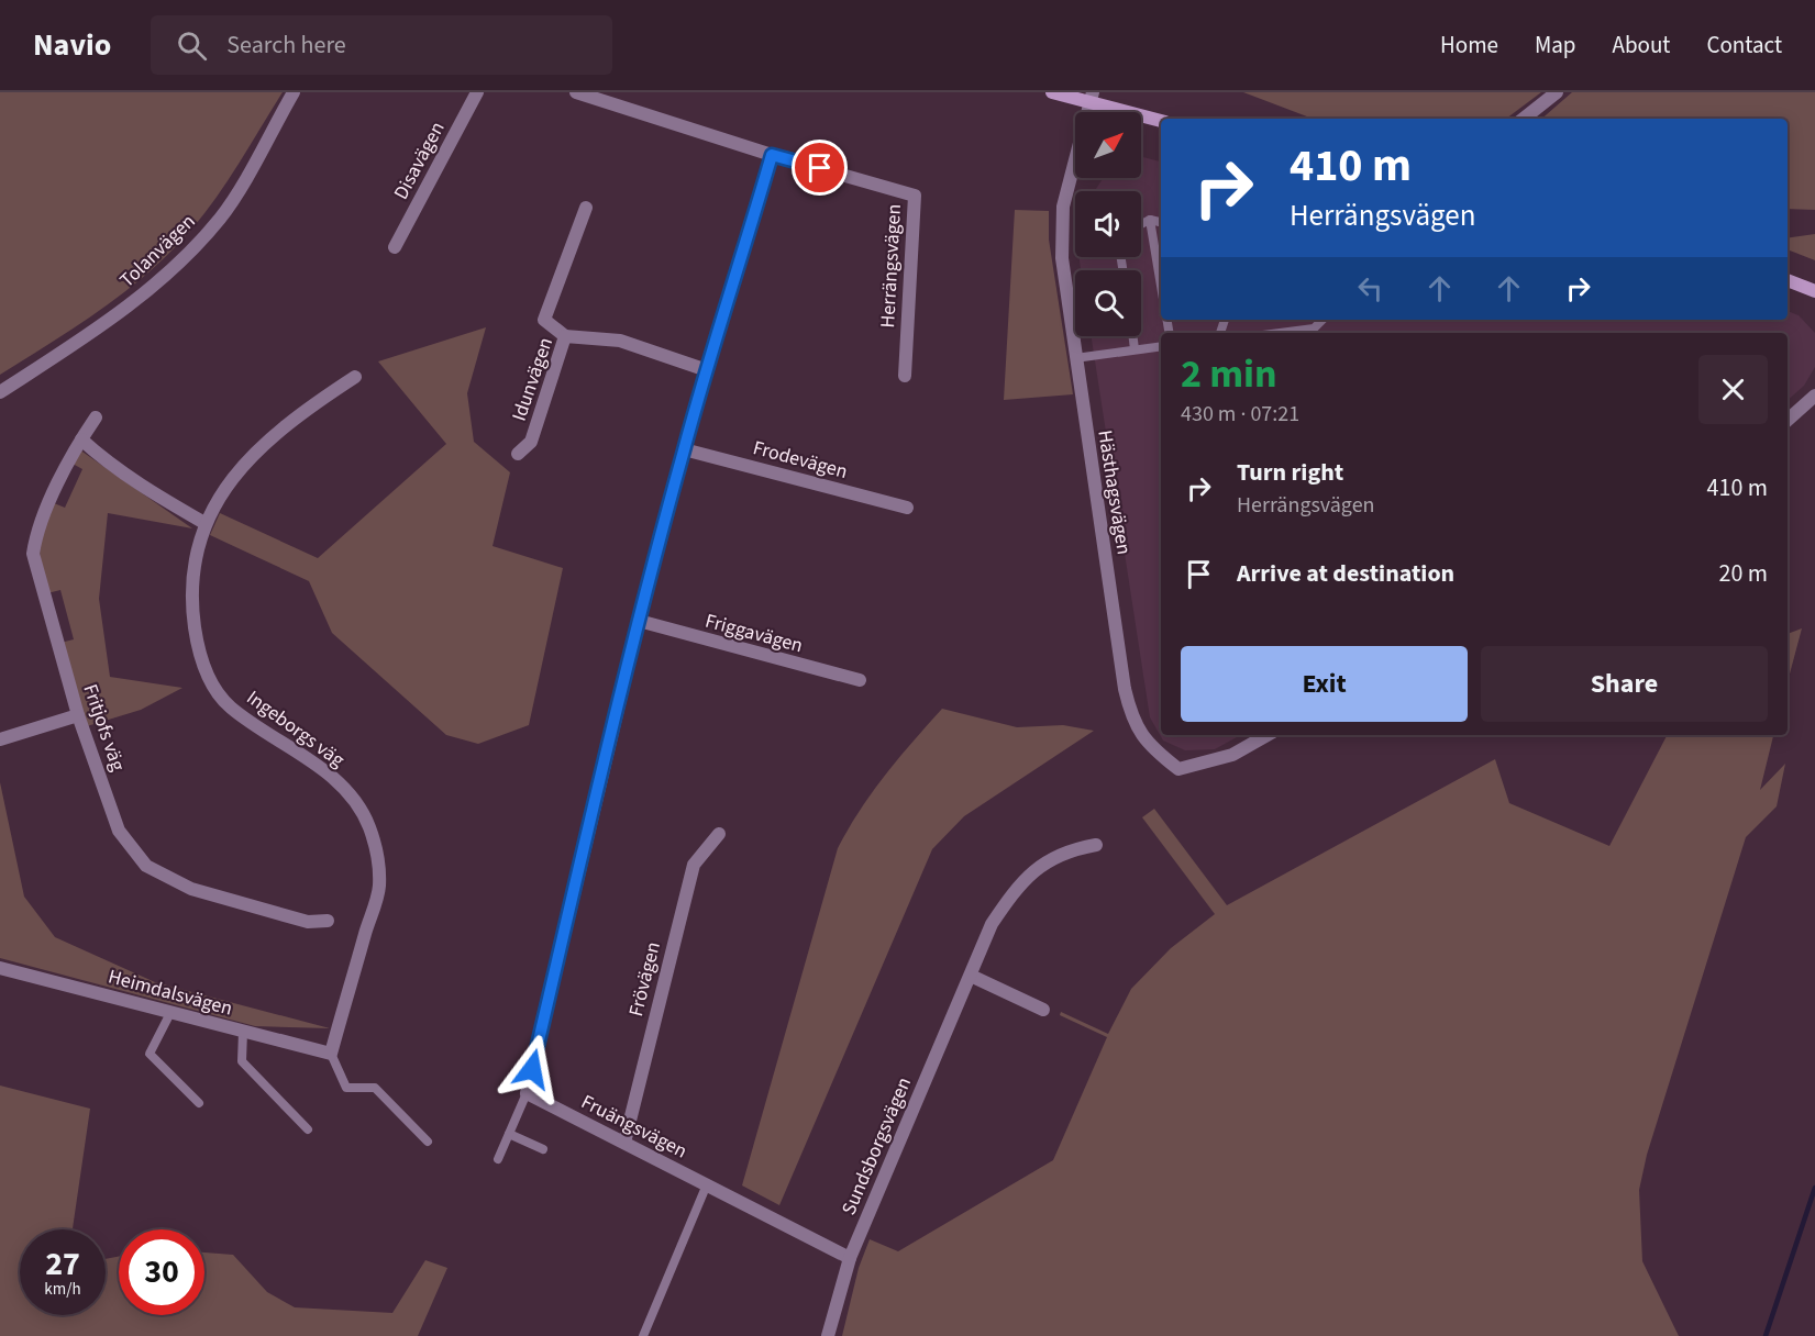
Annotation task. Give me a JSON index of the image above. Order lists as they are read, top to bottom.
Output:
{
  "streets": {
    "street": [
      "Disavägen",
      "Tolanvägen",
      "Herrängsvägen",
      "Idunvägen",
      "Frodevägen",
      "Hästhagsvägen",
      "Friggavägen",
      "Fritjofs väg",
      "Ingeborgs väg",
      "Frövägen",
      "Heimdalsvägen",
      "Fruängsvägen",
      "Sundsborgsvägen"
    ]
  },
  "crossings": [
    ["Ingeborgs väg", "Heimdalsvägen"],
    ["Frövägen", "Fruängsvägen"],
    ["Fruängsvägen", "Sundsborgsvägen"]
  ],
  "north": "top right",
  "page": {
    "header": "Navio",
    "search": "Search here",
    "nav": [
      "Home",
      "Map",
      "About",
      "Contact"
    ],
    "turn": ["410 m", "Herrängsvägen"],
    "heading": ["2 min", "430 m · 07:21"],
    "list": [
      {
        "name": "Turn right",
        "note": "Herrängsvägen",
        "value": "410 m"
      },
      {
        "name": "Arrive at destination",
        "value": "20 m"
      }
    ],
    "buttons": ["Exit", "Share"],
    "speed": "27 km/h",
    "limit": "30"
  }
}
